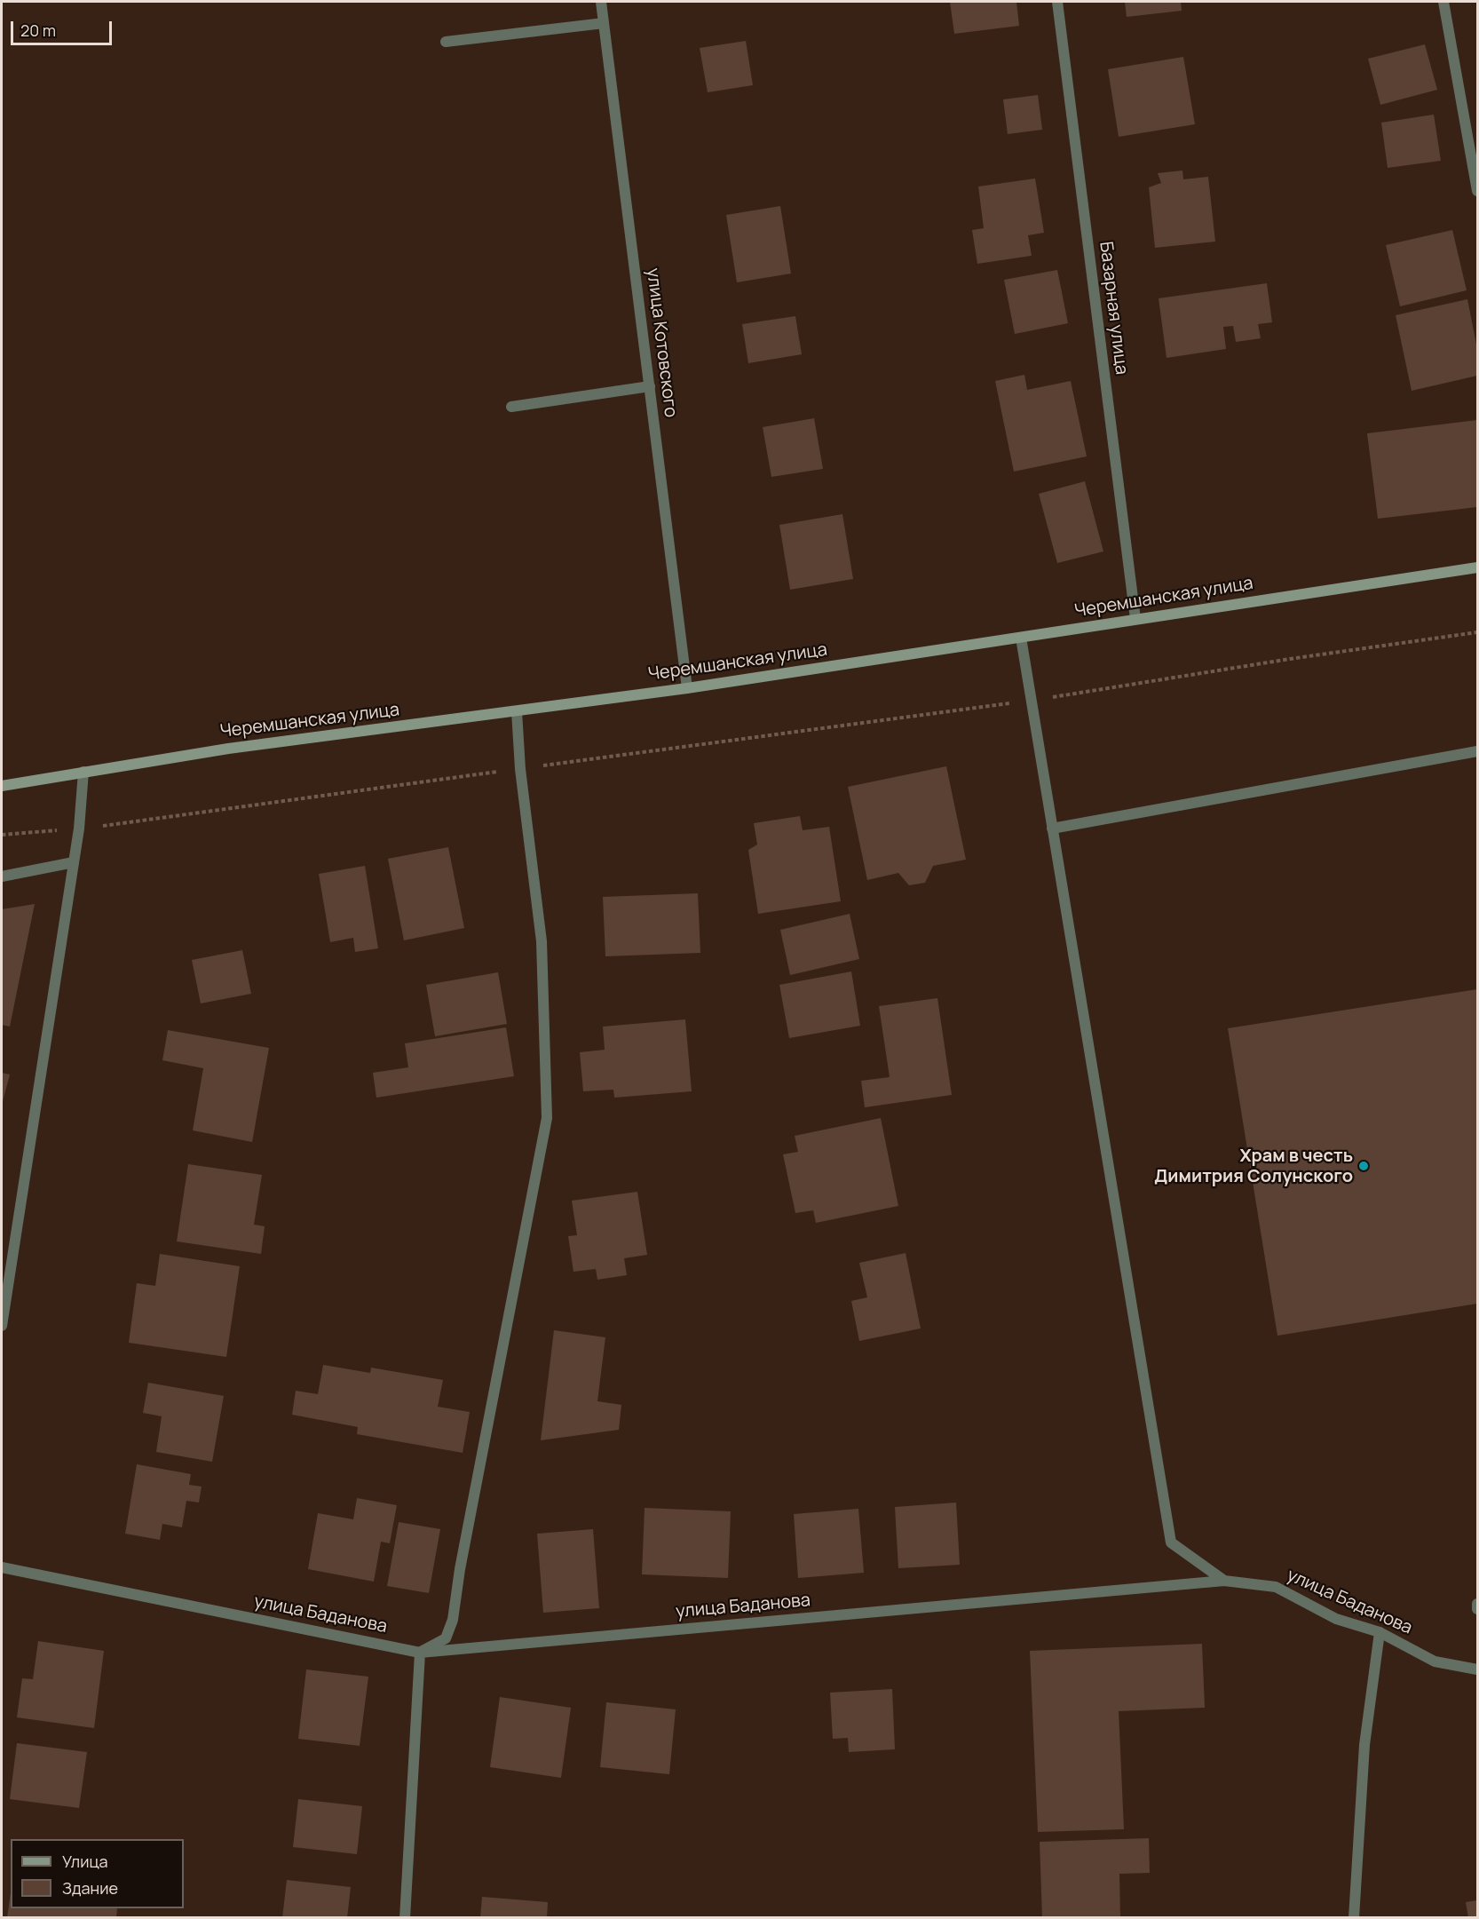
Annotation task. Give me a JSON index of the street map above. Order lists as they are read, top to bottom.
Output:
{
  "streets": {
    "main road": ["Черемшанская улица"],
    "street": ["Базарная улица", "улица Котовского", "улица Баданова"]
  },
  "crossings": [
    ["Базарная улица", "Черемшанская улица"],
    ["улица Котовского", "Черемшанская улица"]
  ],
  "places": ["Храм в честь Димитрия Солунского"],
  "legend": ["Улица", "Здание"],
  "scale_bar": "20 m"
}
